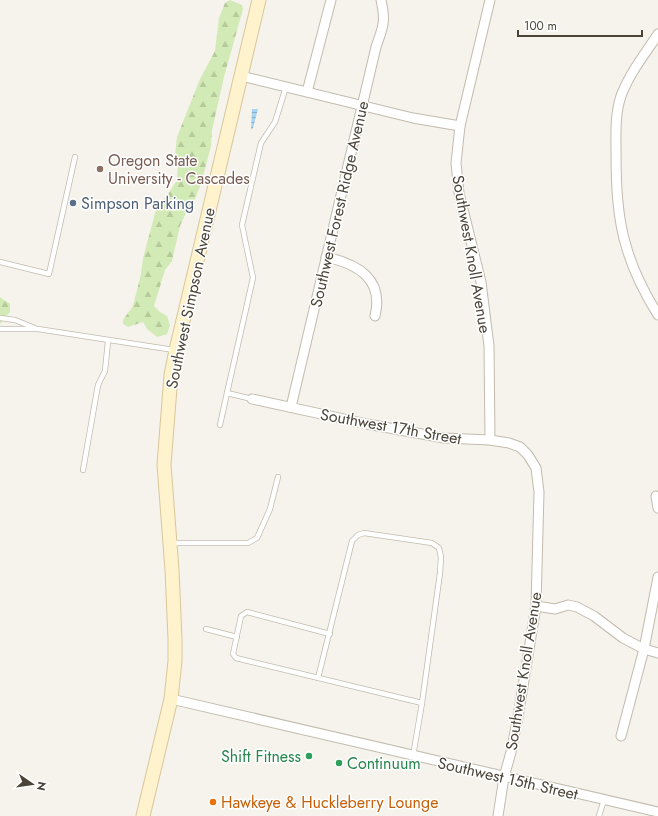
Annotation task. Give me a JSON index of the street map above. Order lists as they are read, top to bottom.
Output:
{
  "streets": {
    "street": [
      "Southwest Forest Ridge Avenue",
      "Southwest Knoll Avenue",
      "Southwest Simpson Avenue",
      "Southwest 17th Street",
      "Southwest 15th Street"
    ]
  },
  "crossings": [
    ["Southwest Forest Ridge Avenue", "Southwest 17th Street"],
    ["Southwest Knoll Avenue", "Southwest 17th Street"],
    ["Southwest Knoll Avenue", "Southwest 15th Street"],
    ["Southwest Simpson Avenue", "Southwest 15th Street"]
  ],
  "places": [
    "Oregon State University - Cascades",
    "Simpson Parking",
    "Shift Fitness",
    "Continuum",
    "Hawkeye & Huckleberry Lounge"
  ],
  "scale_bar": "100 m",
  "north": "right"
}
